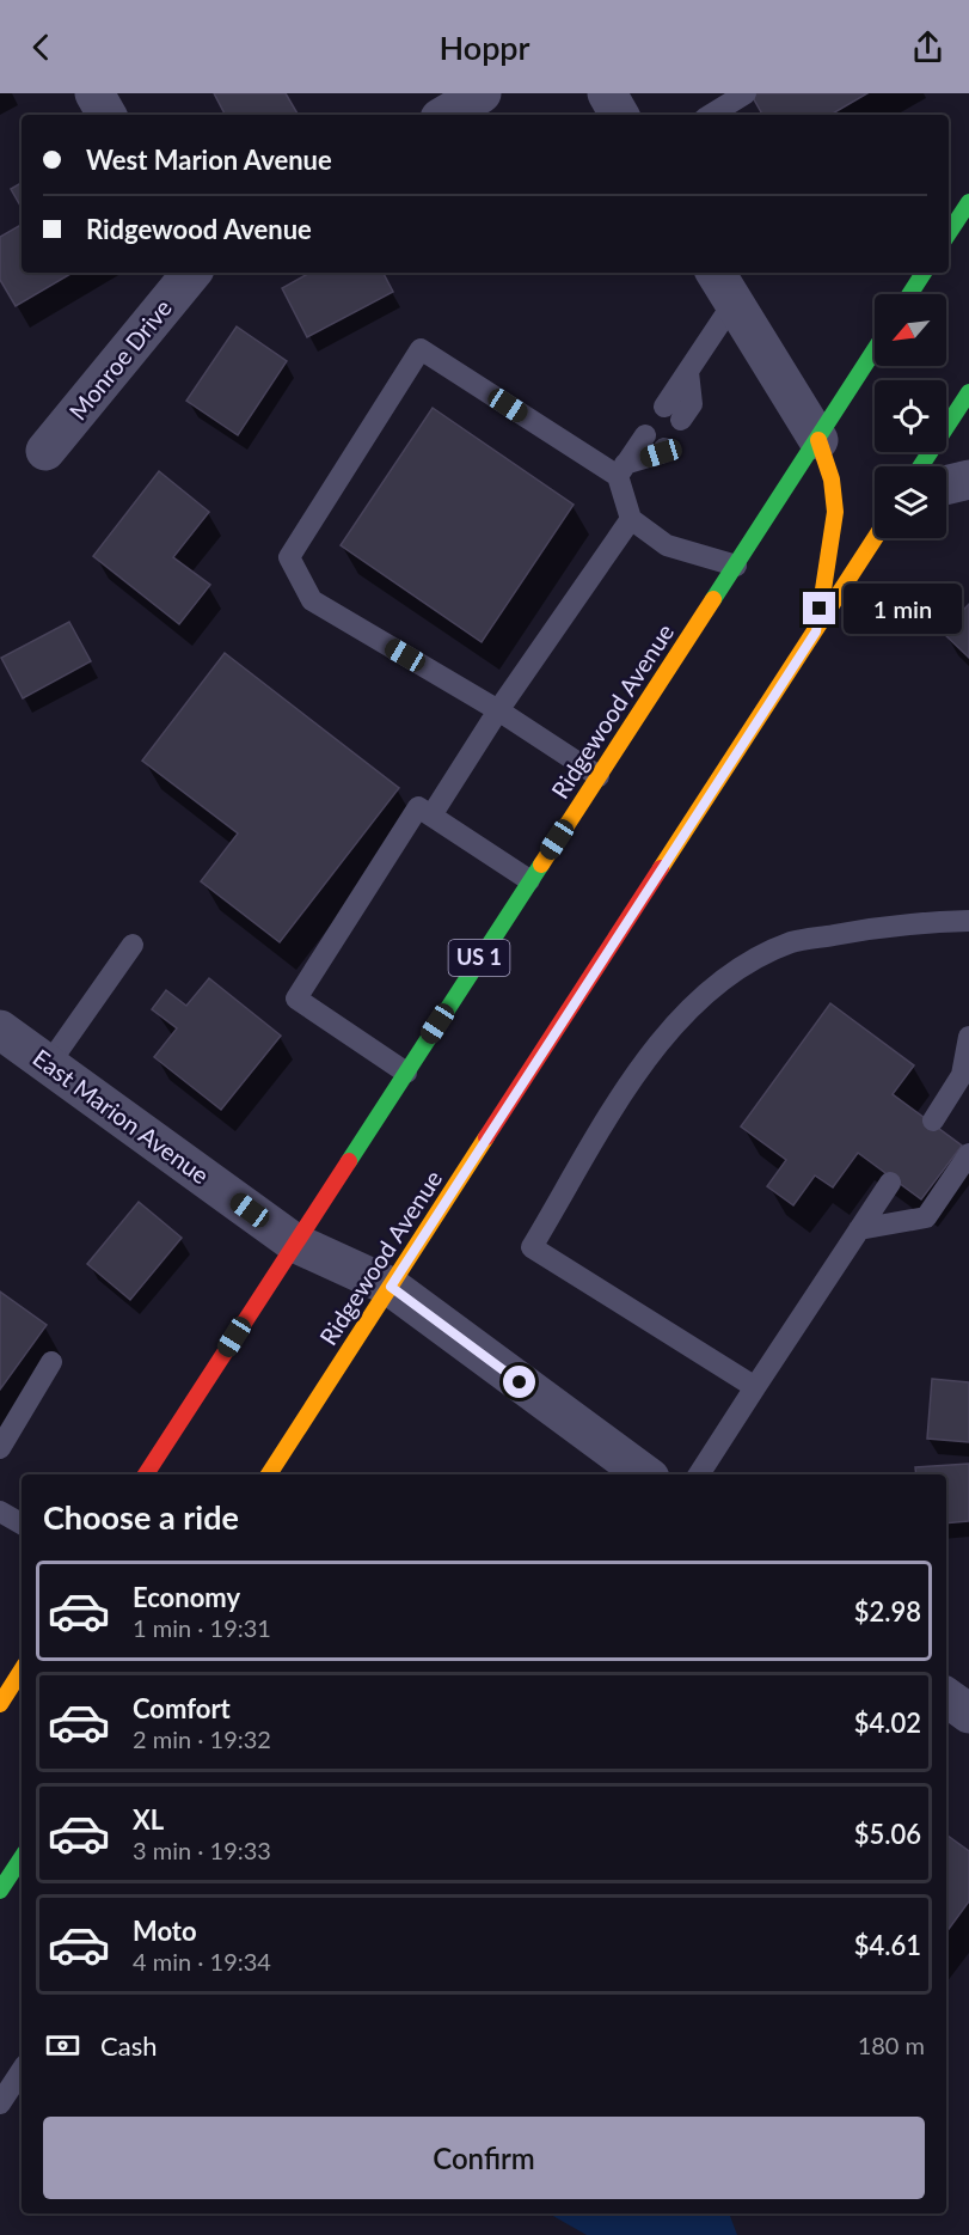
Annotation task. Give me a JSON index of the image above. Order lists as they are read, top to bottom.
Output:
{
  "streets": {
    "main road": ["Ridgewood Avenue", "US 1"],
    "street": ["Monroe Drive", "East Marion Avenue"]
  },
  "crossings": [
    ["Ridgewood Avenue", "East Marion Avenue"]
  ],
  "north": "bottom left",
  "page": {
    "header": "Hoppr",
    "banner": ["West Marion Avenue", "Ridgewood Avenue"],
    "bubble": "1 min",
    "heading": "Choose a ride",
    "list": [
      {
        "name": "Economy",
        "note": "1 min · 19:31",
        "value": "$2.98"
      },
      {
        "name": "Comfort",
        "note": "2 min · 19:32",
        "value": "$4.02"
      },
      {
        "name": "XL",
        "note": "3 min · 19:33",
        "value": "$5.06"
      },
      {
        "name": "Moto",
        "note": "4 min · 19:34",
        "value": "$4.61"
      }
    ],
    "pay": ["Cash", "180 m"],
    "buttons": "Confirm"
  }
}
